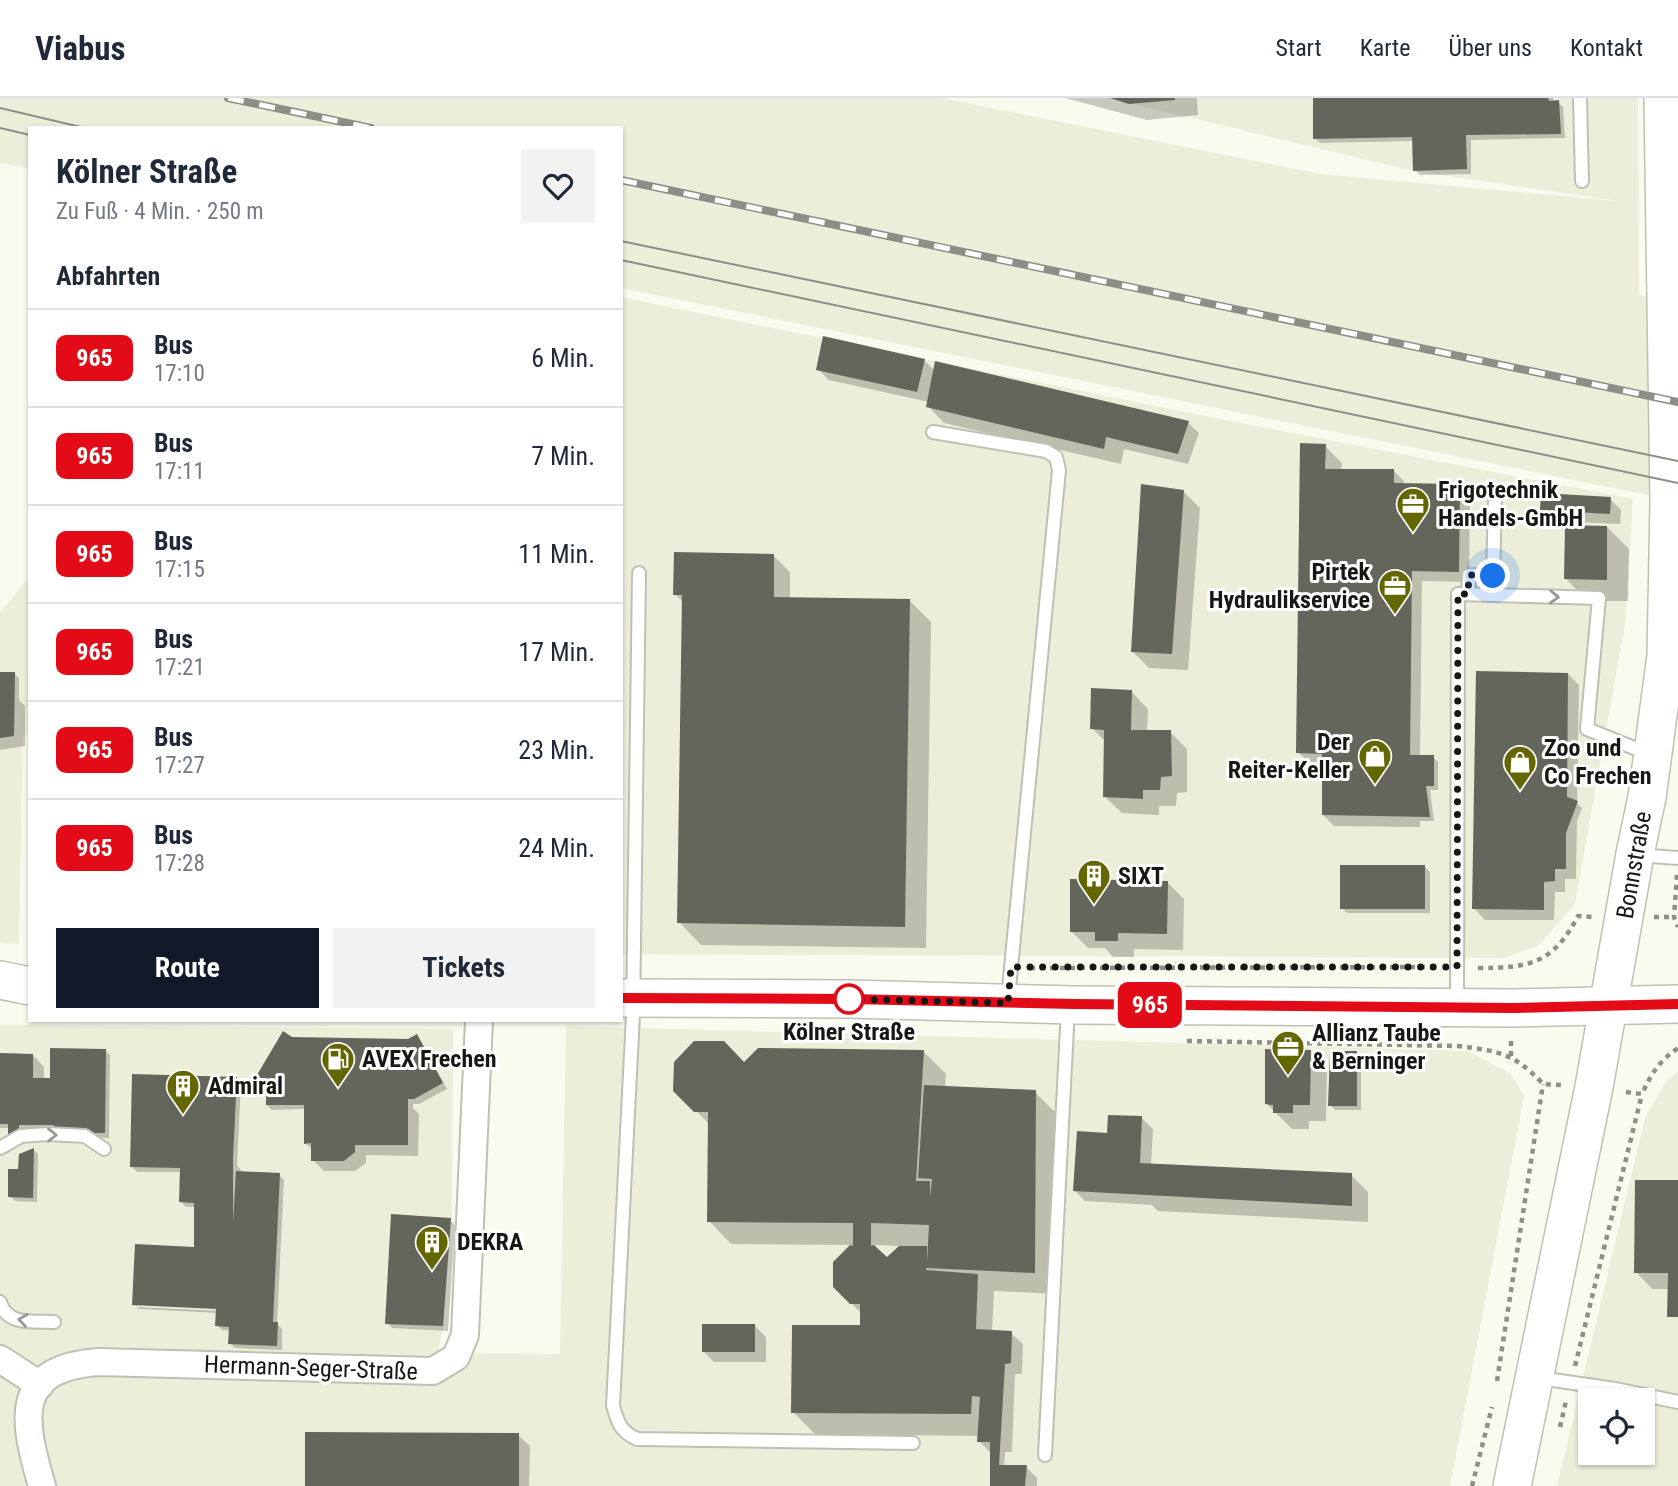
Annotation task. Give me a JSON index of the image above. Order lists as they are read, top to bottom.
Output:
{
  "streets": {
    "main road": ["Bonnstraße"],
    "street": ["Hermann-Seger-Straße"]
  },
  "places": {
    "office": ["Frigotechnik Handels-GmbH", "Pirtek Hydraulikservice", "Allianz Taube & Berninger"],
    "shop": ["Der Reiter-Keller", "Zoo und Co Frechen"],
    "building": ["SIXT", "Admiral", "DEKRA"],
    "other": ["Kölner Straße"],
    "fuel station": ["AVEX Frechen"]
  },
  "lines": ["bus line 965"],
  "page": {
    "header": "Viabus",
    "nav": [
      "Start",
      "Karte",
      "Über uns",
      "Kontakt"
    ],
    "on_map": "965",
    "heading": [
      ["Kölner Straße", "Zu Fuß · 4 Min. · 250 m"],
      "Abfahrten"
    ],
    "list": [
      {
        "mark": "965",
        "name": "Bus",
        "note": "17:10",
        "value": "6 Min."
      },
      {
        "mark": "965",
        "name": "Bus",
        "note": "17:11",
        "value": "7 Min."
      },
      {
        "mark": "965",
        "name": "Bus",
        "note": "17:15",
        "value": "11 Min."
      },
      {
        "mark": "965",
        "name": "Bus",
        "note": "17:21",
        "value": "17 Min."
      },
      {
        "mark": "965",
        "name": "Bus",
        "note": "17:27",
        "value": "23 Min."
      },
      {
        "mark": "965",
        "name": "Bus",
        "note": "17:28",
        "value": "24 Min."
      }
    ],
    "buttons": ["Route", "Tickets"]
  }
}
